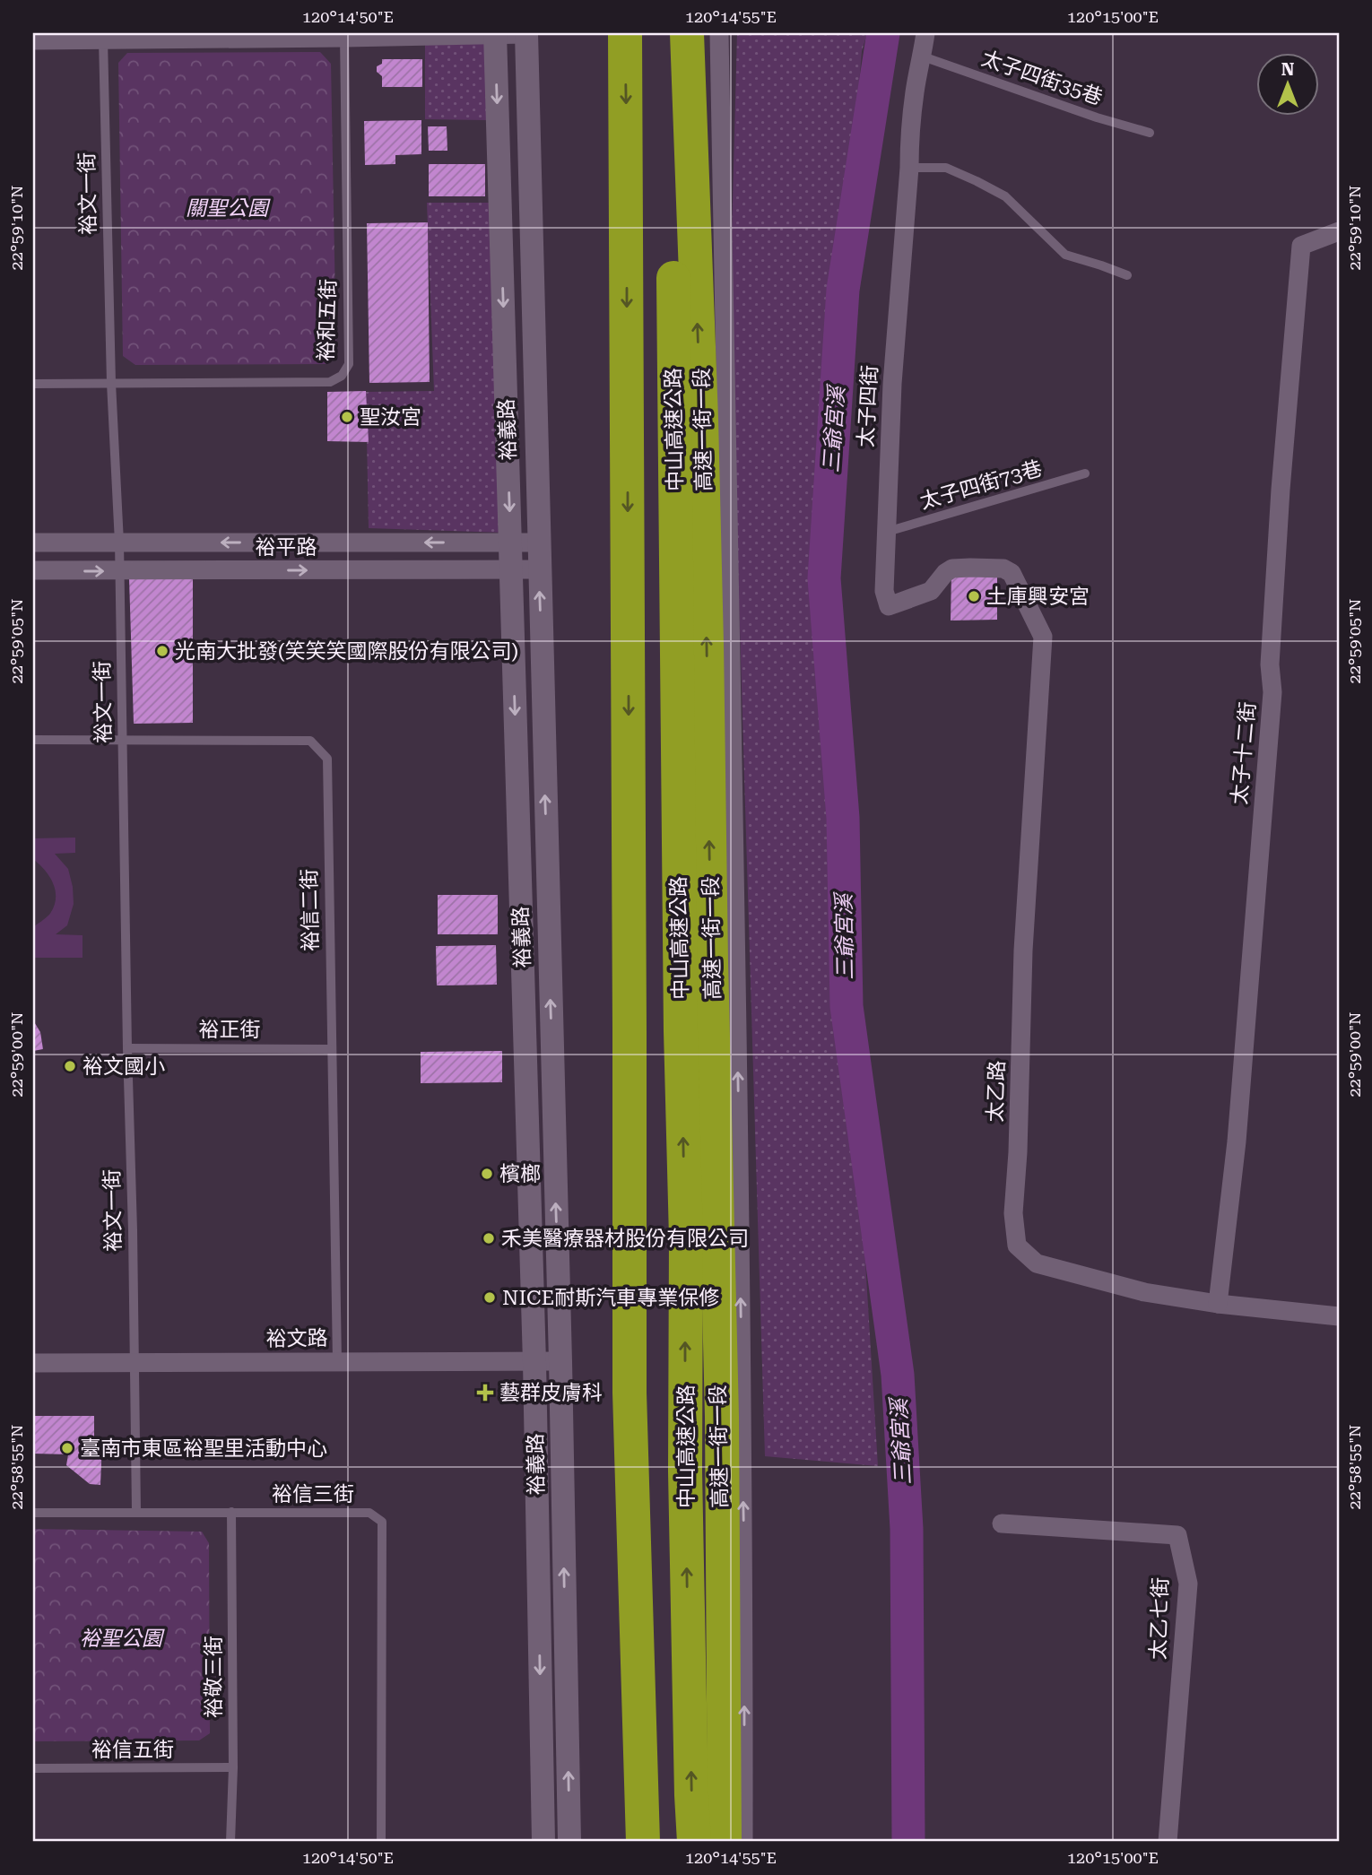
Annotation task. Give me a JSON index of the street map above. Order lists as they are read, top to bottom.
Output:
{
  "streets": {
    "highway": ["中山高速公路"],
    "street": [
      "太子四街",
      "裕義路",
      "高速一街一段",
      "裕平路",
      "太子十二街",
      "太乙路",
      "裕文路",
      "太乙七街"
    ],
    "lane": [
      "太子四街35巷",
      "裕文一街",
      "裕和五街",
      "太子四街73巷",
      "裕信二街",
      "裕正街",
      "裕信三街",
      "裕敬三街",
      "裕信五街"
    ]
  },
  "crossings": [
    ["太子四街35巷", "太子四街"],
    ["裕文一街", "裕和五街"],
    ["裕文一街", "裕平路"],
    ["裕文一街", "裕信二街"],
    ["裕文一街", "裕正街"],
    ["裕文一街", "裕文路"],
    ["裕文一街", "裕信三街"],
    ["太子四街", "太子四街73巷"],
    ["太子四街", "太乙路"],
    ["裕義路", "裕平路"],
    ["裕義路", "裕文路"],
    ["太子十二街", "太乙路"],
    ["裕信二街", "裕正街"],
    ["裕信二街", "裕文路"],
    ["裕信三街", "裕敬三街"],
    ["裕敬三街", "裕信五街"]
  ],
  "one_way": ["高速一街一段"],
  "water": ["三爺宮溪"],
  "parks": ["關聖公園", "裕聖公園"],
  "places": {
    "other": [
      "聖汝宮",
      "土庫興安宮",
      "光南大批發(笑笑笑國際股份有限公司)",
      "裕文國小",
      "檳榔",
      "禾美醫療器材股份有限公司",
      "NICE耐斯汽車專業保修",
      "臺南市東區裕聖里活動中心"
    ],
    "health": ["藝群皮膚科"]
  },
  "north": "top",
  "coordinates": [
    "120°14'50\"E",
    "120°14'55\"E",
    "120°15'00\"E",
    "22°59'10\"N",
    "22°59'05\"N",
    "22°59'00\"N",
    "22°58'55\"N"
  ]
}
